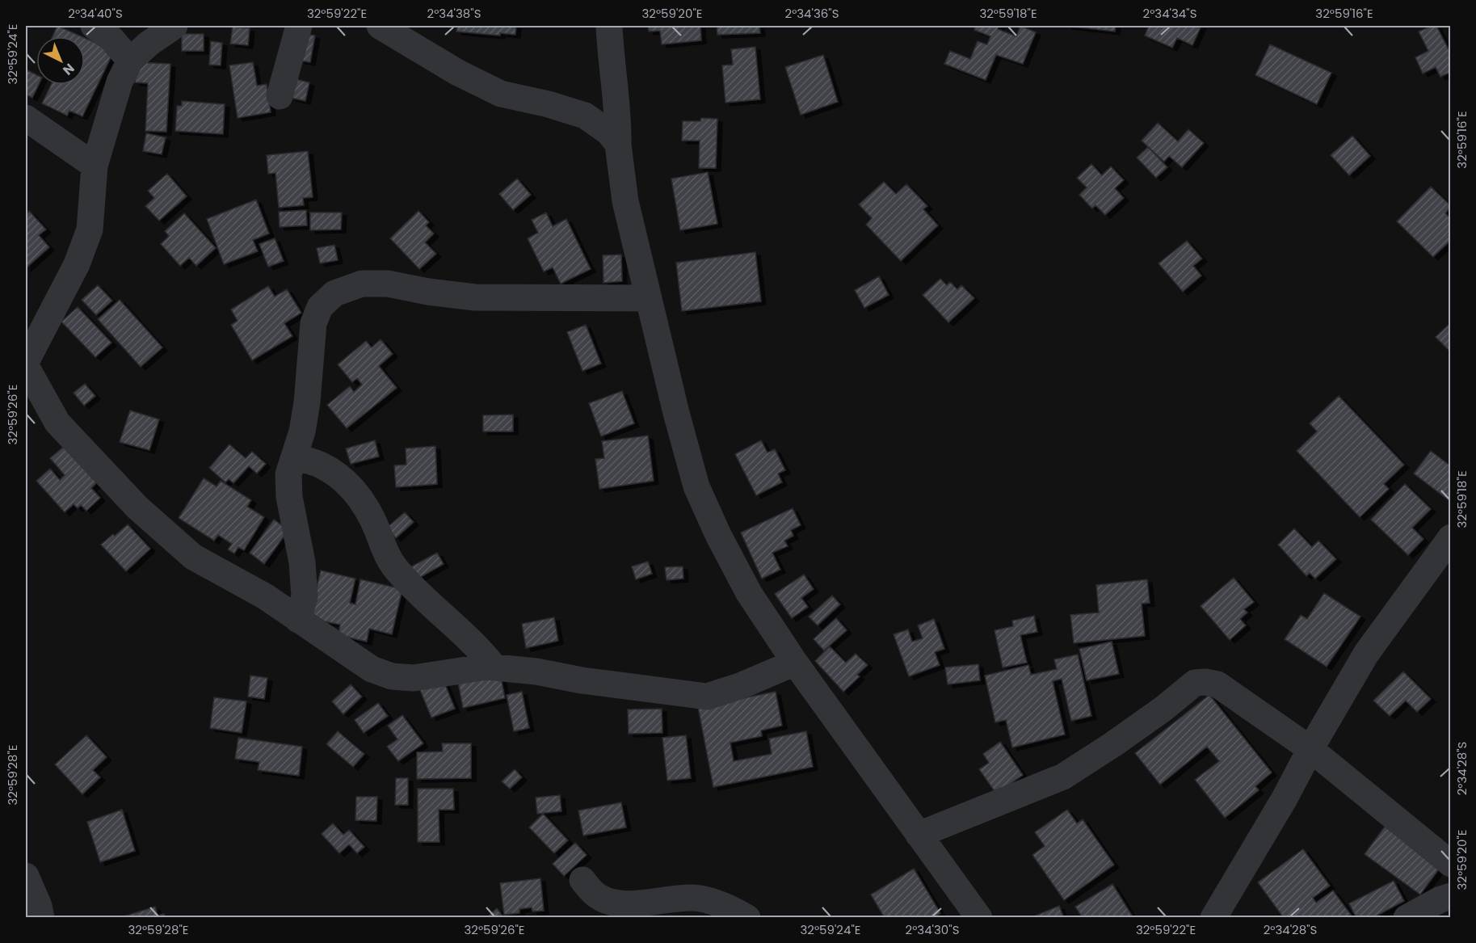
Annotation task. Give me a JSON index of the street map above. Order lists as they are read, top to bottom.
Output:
{
  "north": "bottom right",
  "coordinates": [
    "2°34'40\"S",
    "32°59'22\"E",
    "2°34'38\"S",
    "32°59'20\"E",
    "2°34'36\"S",
    "32°59'18\"E",
    "2°34'34\"S",
    "32°59'16\"E",
    "32°59'24\"E",
    "32°59'26\"E",
    "2°34'28\"S",
    "32°59'28\"E",
    "2°34'30\"S"
  ]
}
